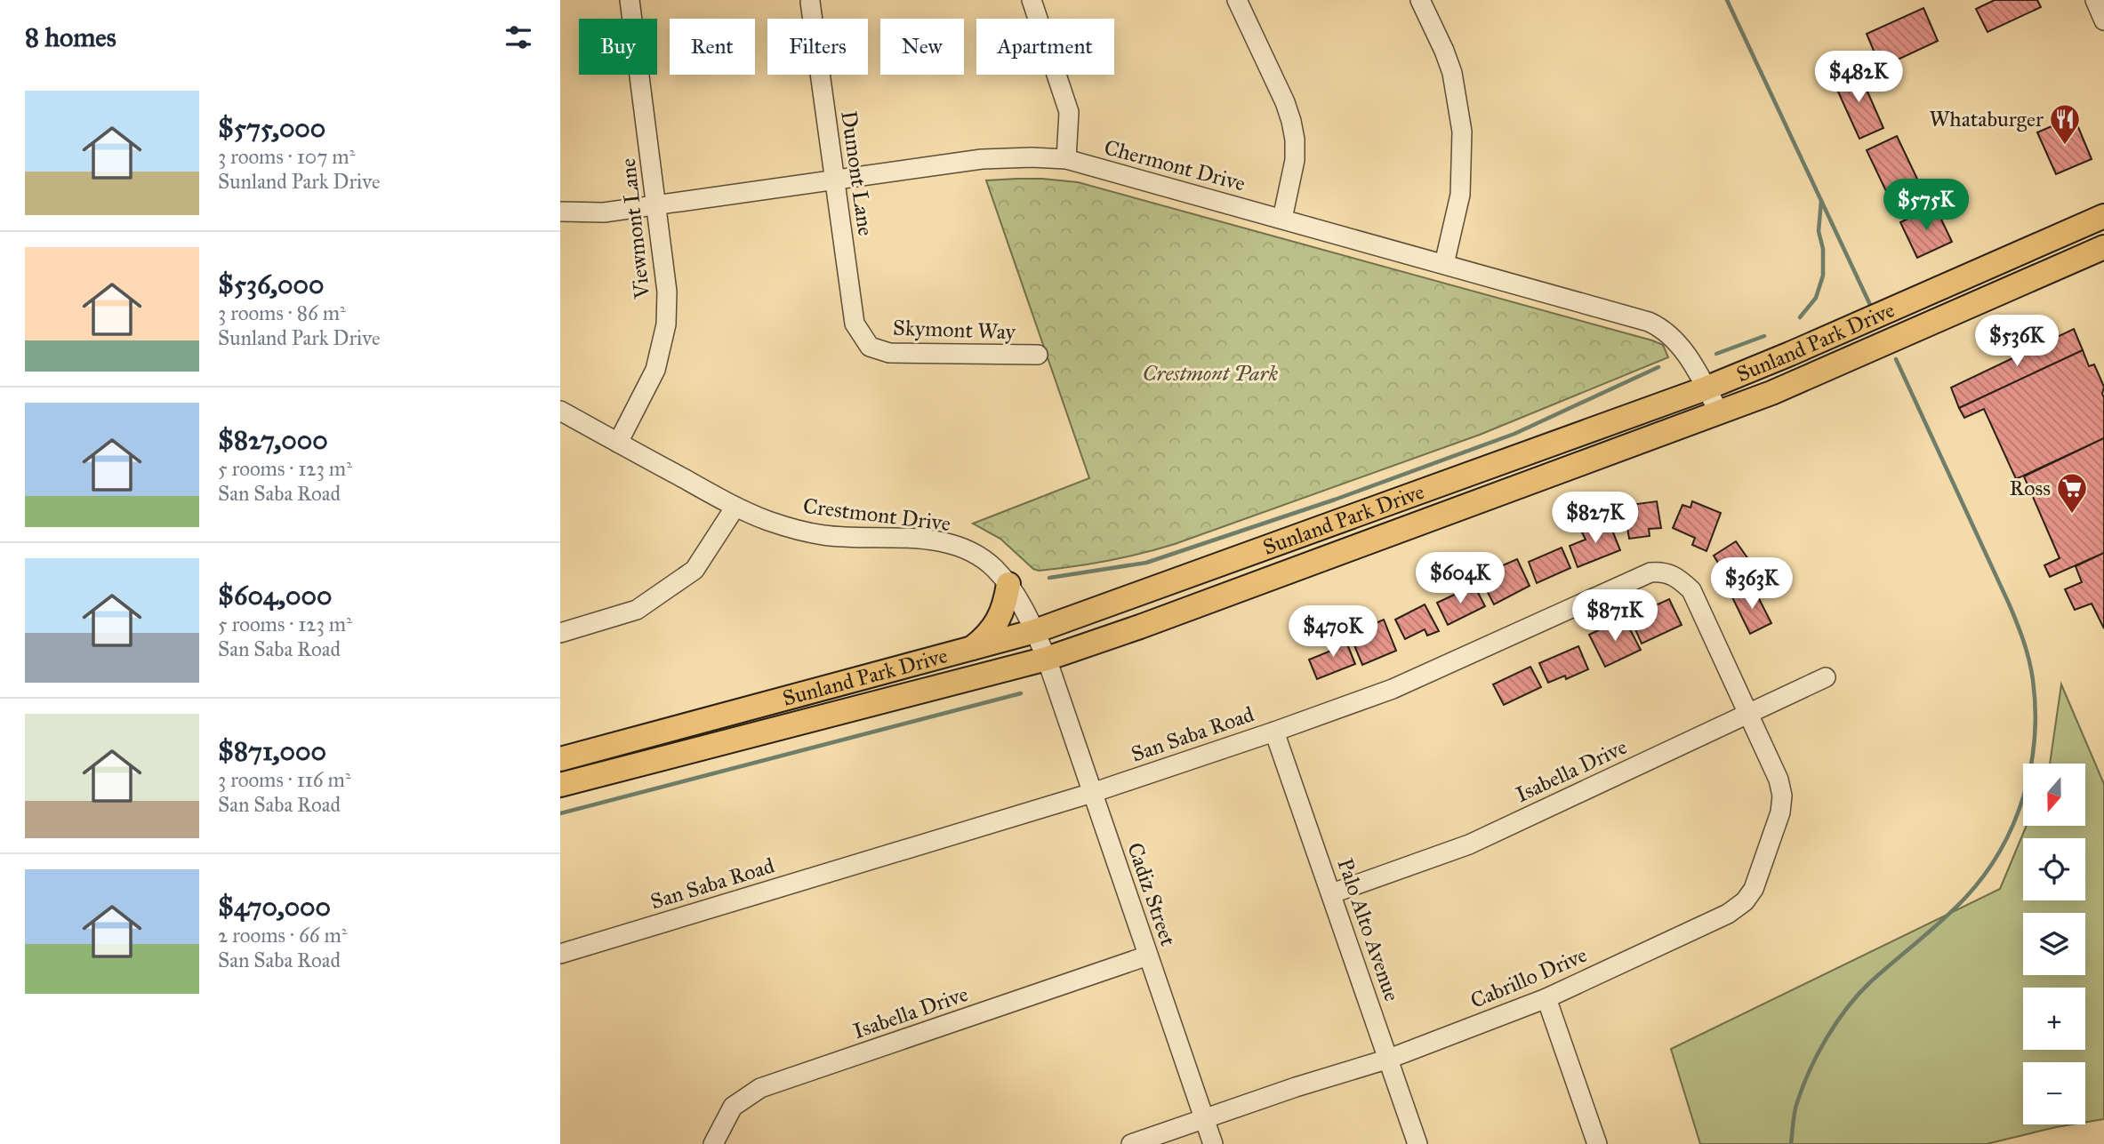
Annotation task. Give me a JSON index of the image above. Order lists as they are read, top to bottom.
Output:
{
  "streets": {
    "main road": ["Sunland Park Drive"],
    "street": [
      "Chermont Drive",
      "Dumont Lane",
      "Viewmont Lane",
      "Skymont Way",
      "Crestmont Drive",
      "San Saba Road",
      "Isabella Drive",
      "Cadiz Street",
      "Palo Alto Avenue",
      "Cabrillo Drive"
    ]
  },
  "crossings": [
    ["Chermont Drive", "Dumont Lane"],
    ["Chermont Drive", "Viewmont Lane"],
    ["Chermont Drive", "Sunland Park Drive"],
    ["Dumont Lane", "Skymont Way"],
    ["Viewmont Lane", "Crestmont Drive"],
    ["Sunland Park Drive", "Crestmont Drive"],
    ["Sunland Park Drive", "Cadiz Street"],
    ["Crestmont Drive", "Cadiz Street"],
    ["San Saba Road", "Isabella Drive"],
    ["San Saba Road", "Cadiz Street"],
    ["San Saba Road", "Palo Alto Avenue"],
    ["San Saba Road", "Cabrillo Drive"],
    ["Isabella Drive", "Cadiz Street"],
    ["Isabella Drive", "Palo Alto Avenue"],
    ["Isabella Drive", "Cabrillo Drive"],
    ["Cadiz Street", "Cabrillo Drive"],
    ["Palo Alto Avenue", "Cabrillo Drive"]
  ],
  "parks": ["Crestmont Park"],
  "places": {
    "restaurant": ["Whataburger"],
    "supermarket": ["Ross"]
  },
  "north": "bottom",
  "page": {
    "heading": "8 homes",
    "chip": [
      "Buy",
      "Rent",
      "Filters",
      "New",
      "Apartment"
    ],
    "price": [
      "$482K",
      "$575K",
      "$536K",
      "$827K",
      "$604K",
      "$363K",
      "$871K",
      "$470K"
    ],
    "list": [
      {
        "name": "$575,000",
        "note": "3 rooms · 107 m² · Sunland Park Drive"
      },
      {
        "name": "$536,000",
        "note": "3 rooms · 86 m² · Sunland Park Drive"
      },
      {
        "name": "$827,000",
        "note": "5 rooms · 123 m² · San Saba Road"
      },
      {
        "name": "$604,000",
        "note": "5 rooms · 123 m² · San Saba Road"
      },
      {
        "name": "$871,000",
        "note": "3 rooms · 116 m² · San Saba Road"
      },
      {
        "name": "$470,000",
        "note": "2 rooms · 66 m² · San Saba Road"
      }
    ],
    "map_buttons": ["+", "−"]
  }
}
